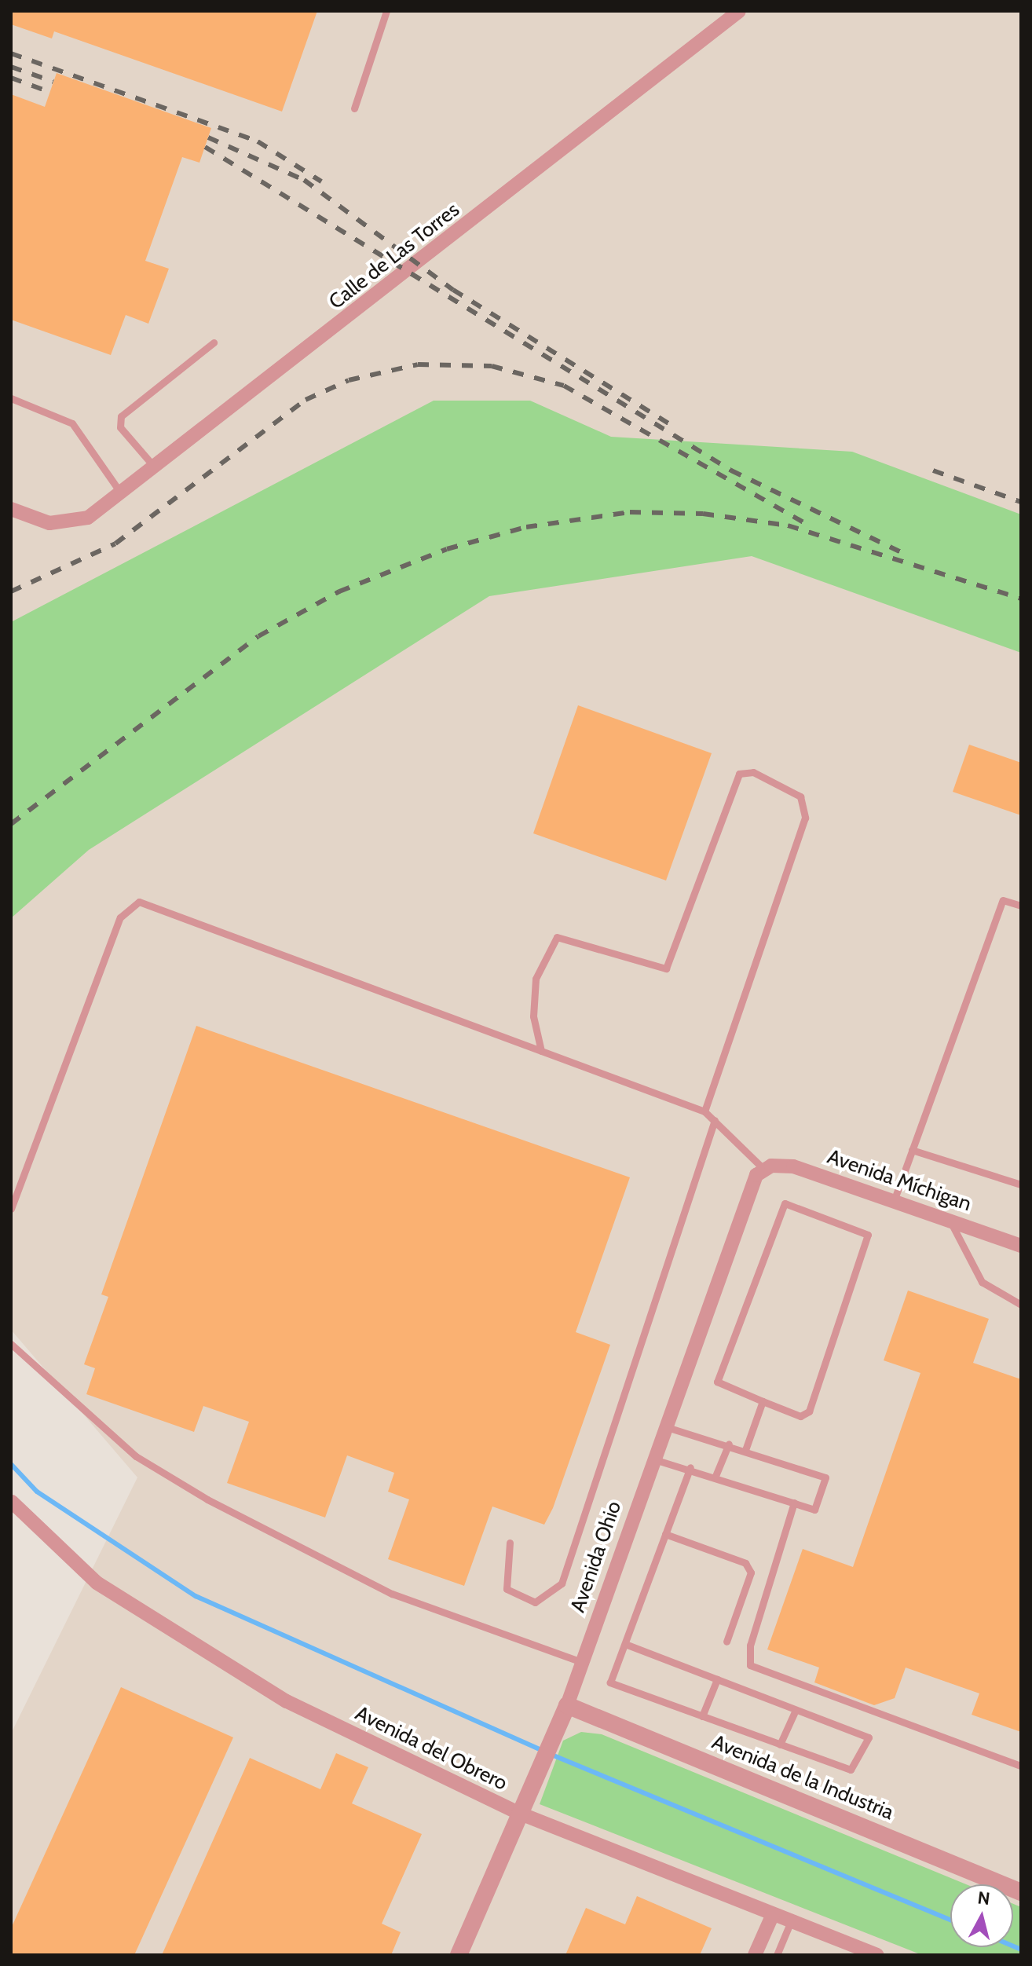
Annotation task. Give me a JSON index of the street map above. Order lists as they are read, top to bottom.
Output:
{
  "streets": {
    "street": [
      "Calle de Las Torres",
      "Avenida Míchigan",
      "Avenida Ohio",
      "Avenida del Obrero",
      "Avenida de la Industria"
    ]
  },
  "crossings": [
    ["Avenida Míchigan", "Avenida Ohio"],
    ["Avenida Ohio", "Avenida del Obrero"],
    ["Avenida Ohio", "Avenida de la Industria"]
  ],
  "north": "top"
}
